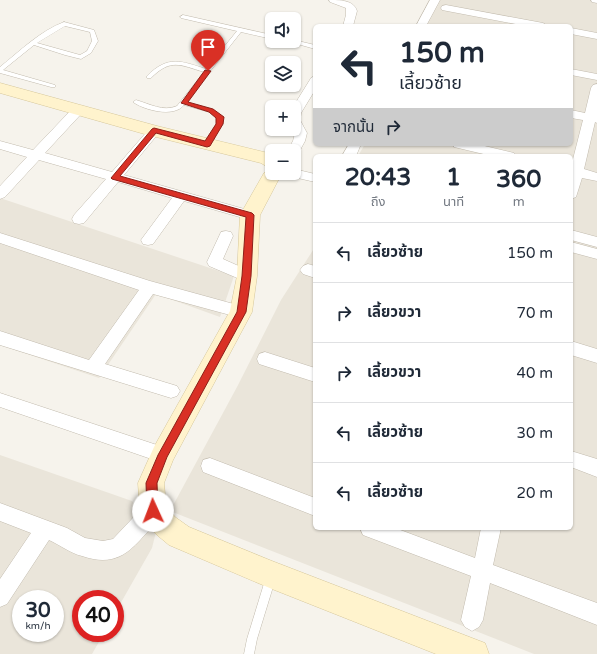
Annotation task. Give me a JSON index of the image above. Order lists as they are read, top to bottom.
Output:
{
  "page": {
    "map_buttons": ["+", "−"],
    "turn": ["150 m", "เลี้ยวซ้าย"],
    "then": "จากนั้น",
    "eta": [
      "20:43",
      "ถึง",
      "1",
      "นาที",
      "360",
      "m"
    ],
    "list": [
      {
        "name": "เลี้ยวซ้าย",
        "value": "150 m"
      },
      {
        "name": "เลี้ยวขวา",
        "value": "70 m"
      },
      {
        "name": "เลี้ยวขวา",
        "value": "40 m"
      },
      {
        "name": "เลี้ยวซ้าย",
        "value": "30 m"
      },
      {
        "name": "เลี้ยวซ้าย",
        "value": "20 m"
      }
    ],
    "speed": "30 km/h",
    "limit": "40"
  }
}
